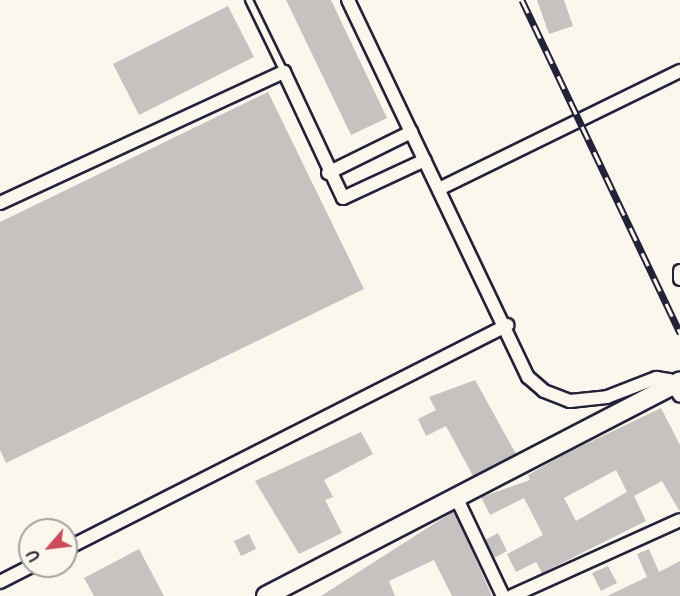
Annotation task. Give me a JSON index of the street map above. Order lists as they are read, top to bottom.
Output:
{
  "north": "bottom left"
}
